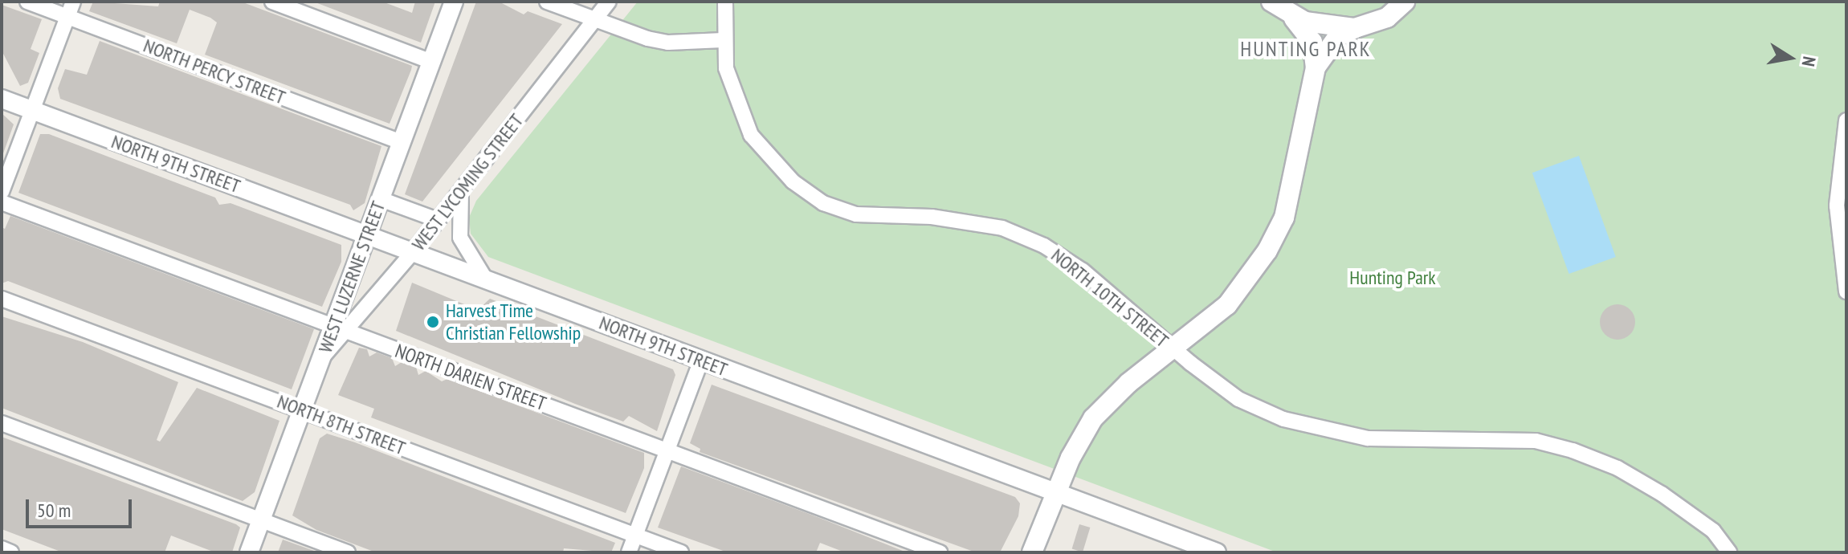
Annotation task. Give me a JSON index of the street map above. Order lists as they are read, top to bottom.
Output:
{
  "streets": {
    "street": [
      "NORTH PERCY STREET",
      "NORTH 9TH STREET",
      "WEST LYCOMING STREET",
      "WEST LUZERNE STREET",
      "NORTH 10TH STREET",
      "NORTH DARIEN STREET",
      "NORTH 8TH STREET"
    ]
  },
  "crossings": [
    ["NORTH PERCY STREET", "WEST LUZERNE STREET"],
    ["NORTH 9TH STREET", "WEST LYCOMING STREET"],
    ["NORTH 9TH STREET", "WEST LUZERNE STREET"],
    ["WEST LYCOMING STREET", "WEST LUZERNE STREET"],
    ["WEST LYCOMING STREET", "NORTH DARIEN STREET"],
    ["WEST LUZERNE STREET", "NORTH DARIEN STREET"],
    ["WEST LUZERNE STREET", "NORTH 8TH STREET"]
  ],
  "districts": ["HUNTING PARK"],
  "parks": ["Hunting Park"],
  "places": ["Harvest Time Christian Fellowship"],
  "scale_bar": "50 m",
  "north": "right"
}
